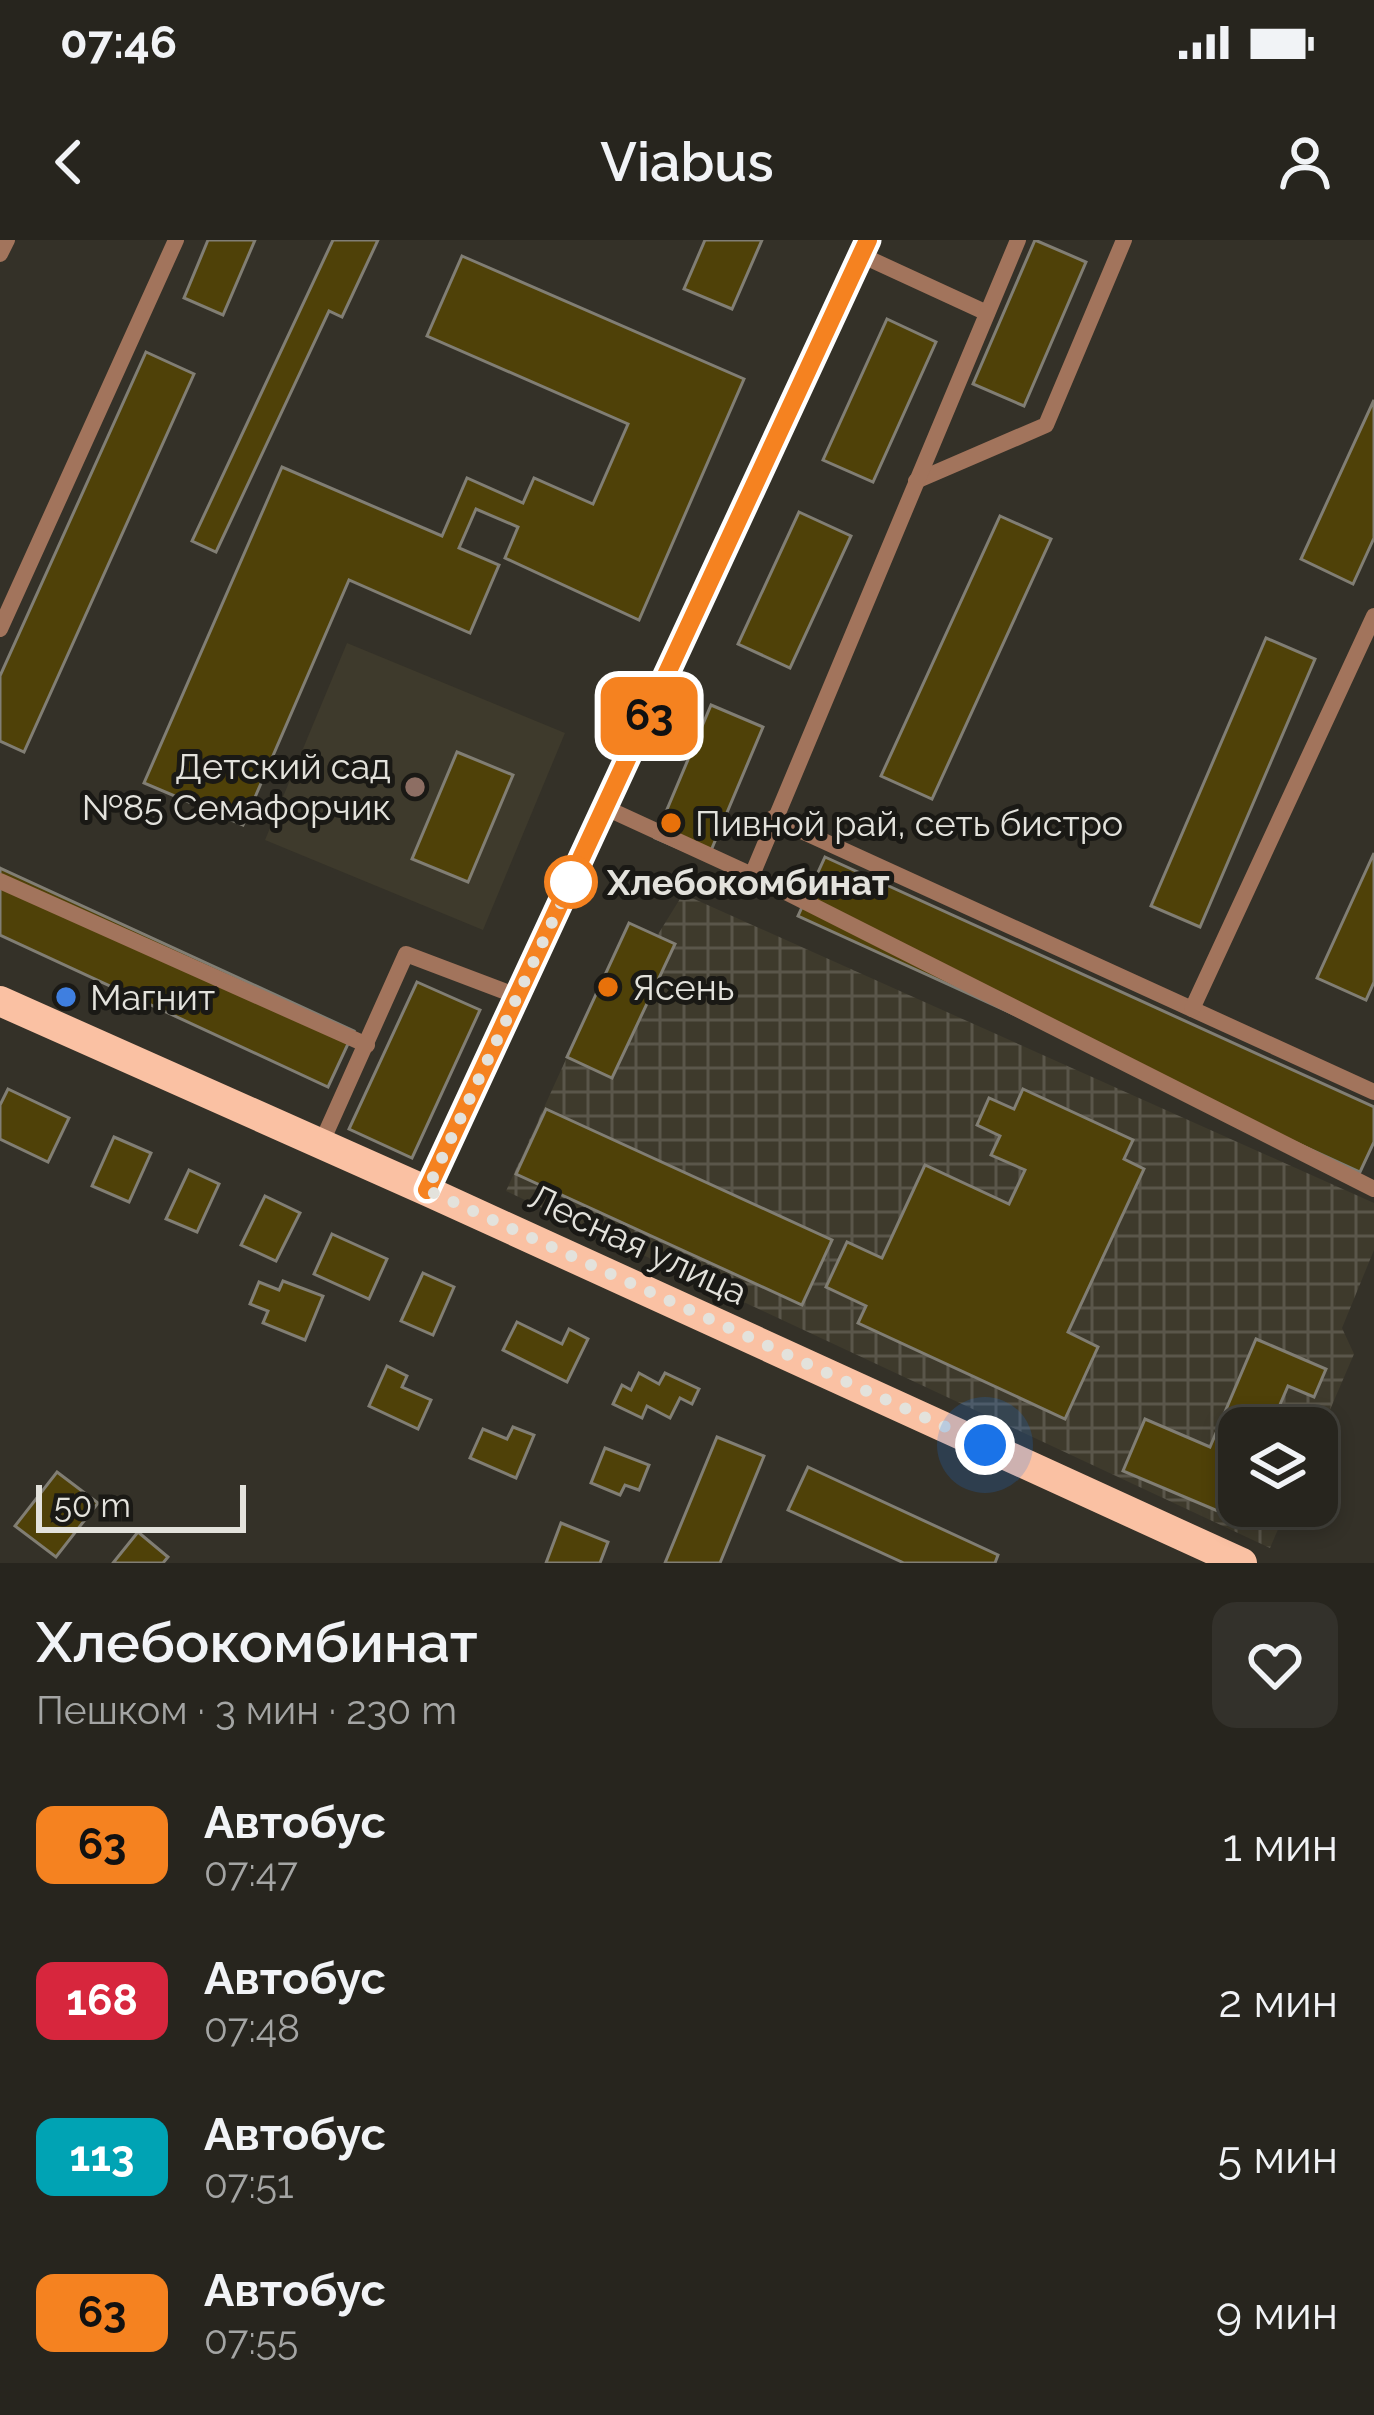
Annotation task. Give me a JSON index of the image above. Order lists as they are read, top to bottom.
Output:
{
  "streets": {
    "main road": ["Лесная улица"]
  },
  "places": [
    "Детский сад №85 Семафорчик",
    "Пивной рай, сеть бистро",
    "Хлебокомбинат",
    "Ясень",
    "Магнит"
  ],
  "lines": ["bus line 63"],
  "scale_bar": "50 m",
  "page": {
    "status": "07:46",
    "header": "Viabus",
    "on_map": "63",
    "scale": "50 m",
    "heading": ["Хлебокомбинат", "Пешком · 3 мин · 230 m"],
    "list": [
      {
        "mark": "63",
        "name": "Автобус",
        "note": "07:47",
        "value": "1 мин"
      },
      {
        "mark": "168",
        "name": "Автобус",
        "note": "07:48",
        "value": "2 мин"
      },
      {
        "mark": "113",
        "name": "Автобус",
        "note": "07:51",
        "value": "5 мин"
      },
      {
        "mark": "63",
        "name": "Автобус",
        "note": "07:55",
        "value": "9 мин"
      }
    ]
  }
}
